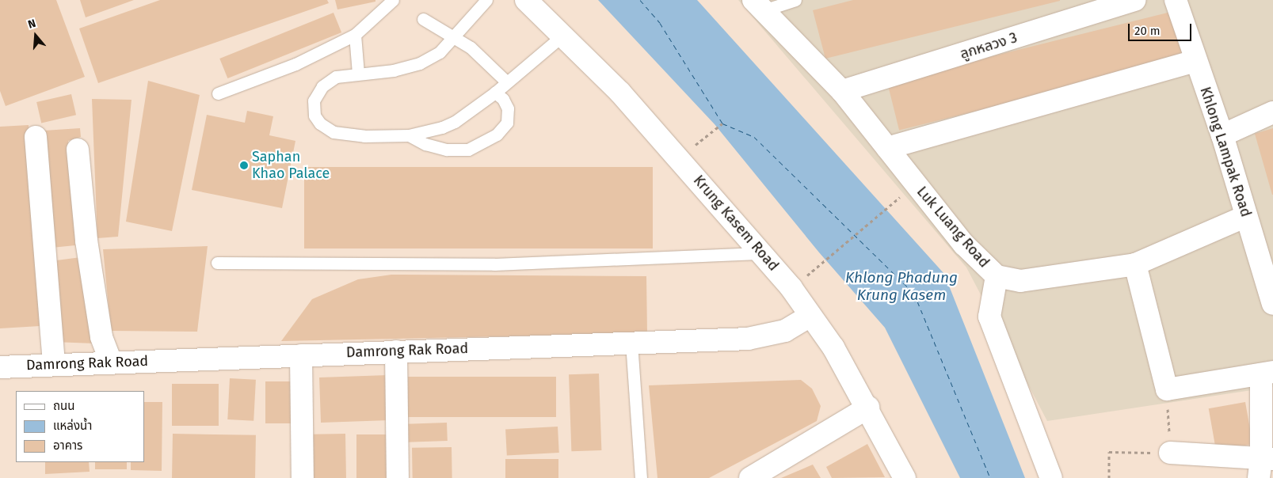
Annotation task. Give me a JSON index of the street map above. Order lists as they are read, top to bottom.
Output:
{
  "streets": {
    "street": [
      "ลูกหลวง 3",
      "Khlong Lampak Road",
      "Krung Kasem Road",
      "Luk Luang Road",
      "Damrong Rak Road"
    ]
  },
  "crossings": [
    ["ลูกหลวง 3", "Luk Luang Road"],
    ["Khlong Lampak Road", "Luk Luang Road"],
    ["Krung Kasem Road", "Damrong Rak Road"]
  ],
  "water": ["Khlong Phadung Krung Kasem"],
  "places": ["Saphan Khao Palace"],
  "legend": ["ถนน", "แหล่งน้ำ", "อาคาร"],
  "scale_bar": "20 m",
  "north": "top"
}
